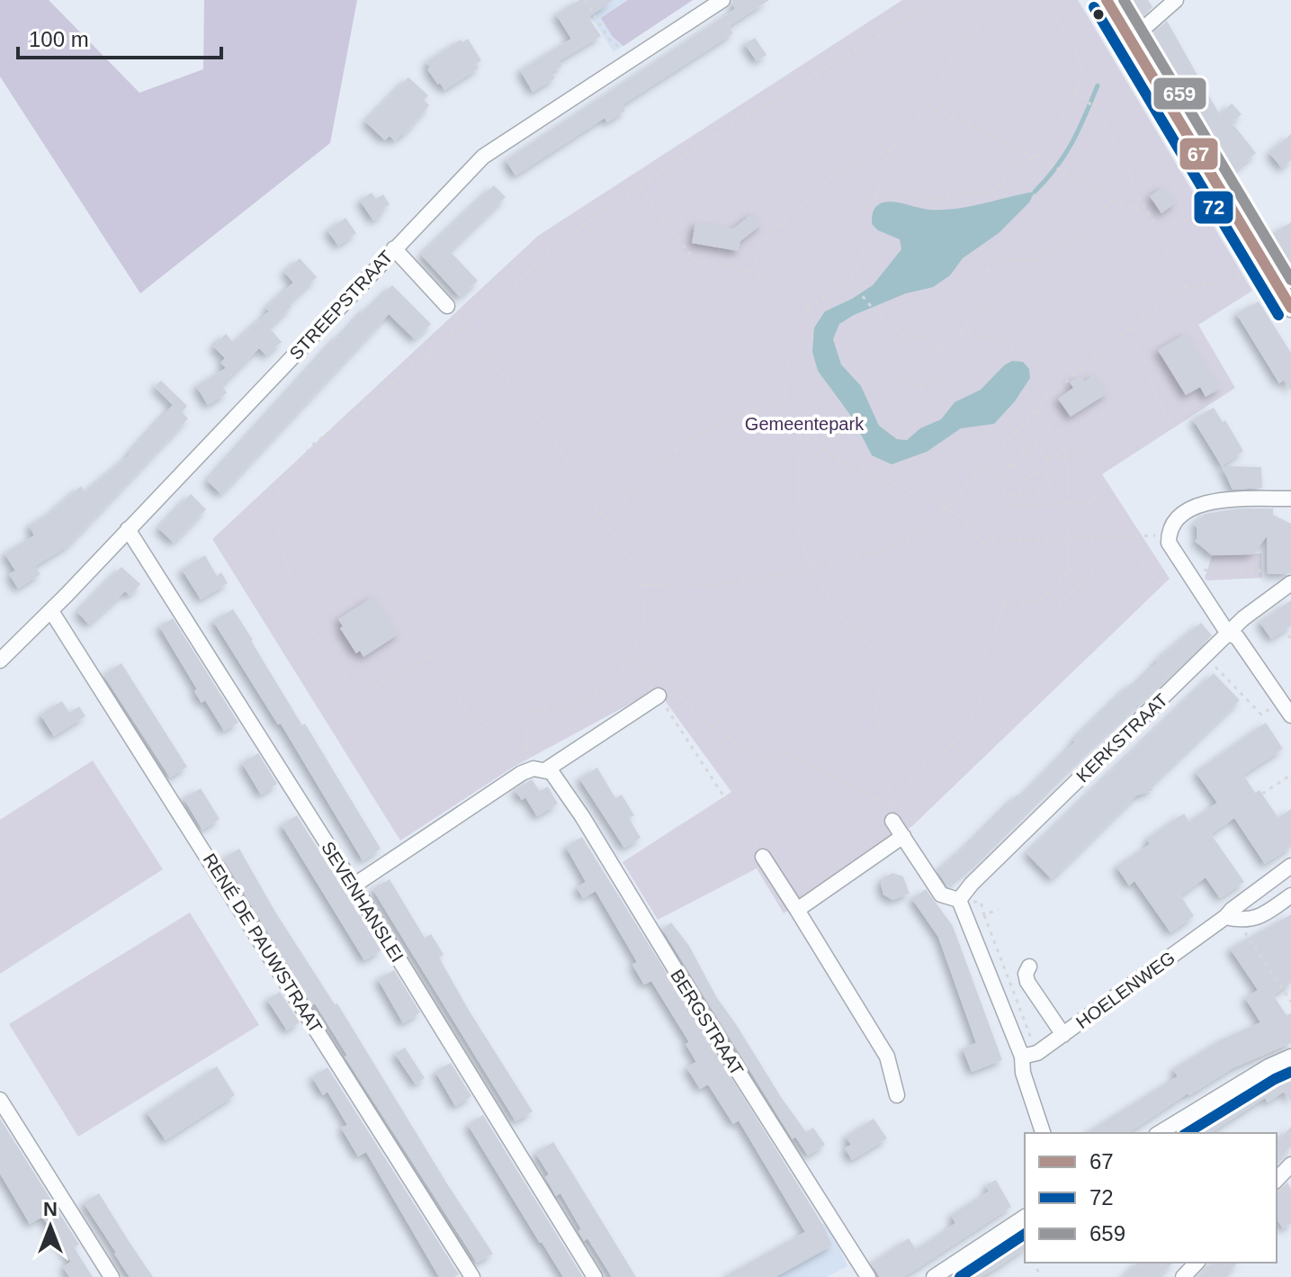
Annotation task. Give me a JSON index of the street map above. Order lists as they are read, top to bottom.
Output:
{
  "streets": {
    "street": [
      "STREEPSTRAAT",
      "KERKSTRAAT",
      "SEVENHANSLEI",
      "RENÉ DE PAUWSTRAAT",
      "HOELENWEG",
      "BERGSTRAAT"
    ]
  },
  "crossings": [
    ["STREEPSTRAAT", "SEVENHANSLEI"],
    ["STREEPSTRAAT", "RENÉ DE PAUWSTRAAT"]
  ],
  "parks": ["Gemeentepark"],
  "lines": ["transit line 67", "transit line 659", "transit line 72"],
  "legend": ["67", "72", "659"],
  "scale_bar": "100 m",
  "north": "top"
}
